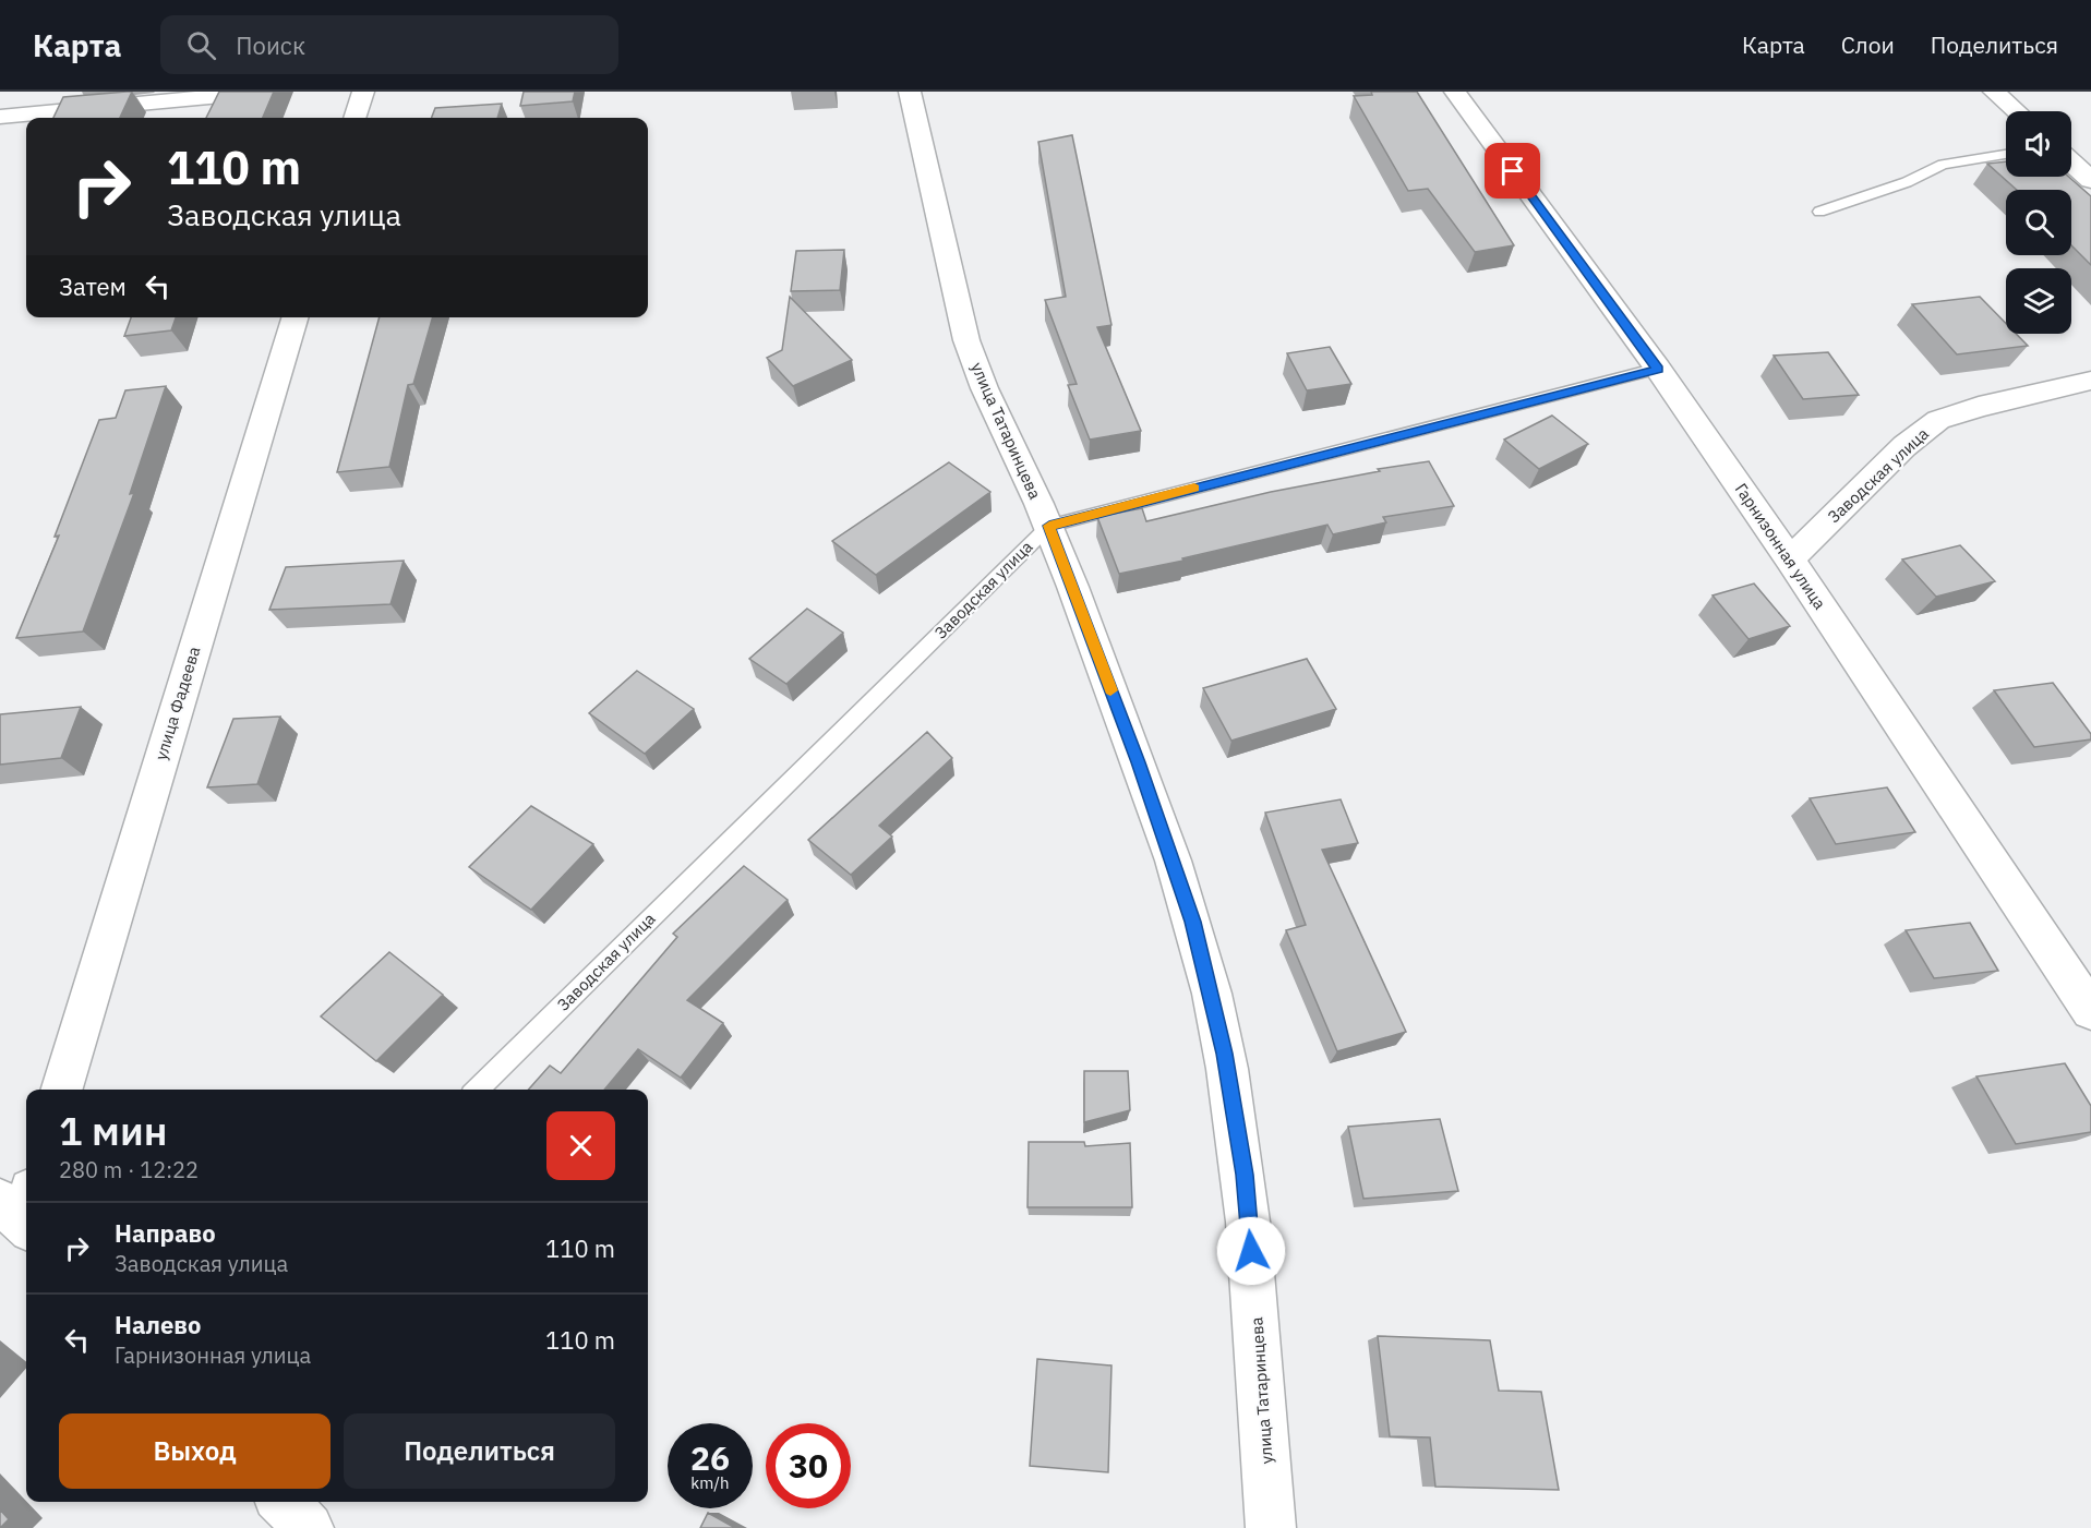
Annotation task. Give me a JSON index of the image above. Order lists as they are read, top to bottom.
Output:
{
  "streets": {
    "street": [
      "улица Татаринцева",
      "Заводская улица",
      "Гарнизонная улица",
      "улица Фадеева"
    ]
  },
  "crossings": [
    ["улица Татаринцева", "Заводская улица"],
    ["Заводская улица", "Гарнизонная улица"]
  ],
  "page": {
    "header": "Карта",
    "search": "Поиск",
    "nav": ["Карта", "Слои", "Поделиться"],
    "turn": ["110 m", "Заводская улица"],
    "then": "Затем",
    "heading": ["1 мин", "280 m · 12:22"],
    "list": [
      {
        "name": "Направо",
        "note": "Заводская улица",
        "value": "110 m"
      },
      {
        "name": "Налево",
        "note": "Гарнизонная улица",
        "value": "110 m"
      }
    ],
    "buttons": ["Выход", "Поделиться"],
    "speed": "26 km/h",
    "limit": "30"
  }
}
